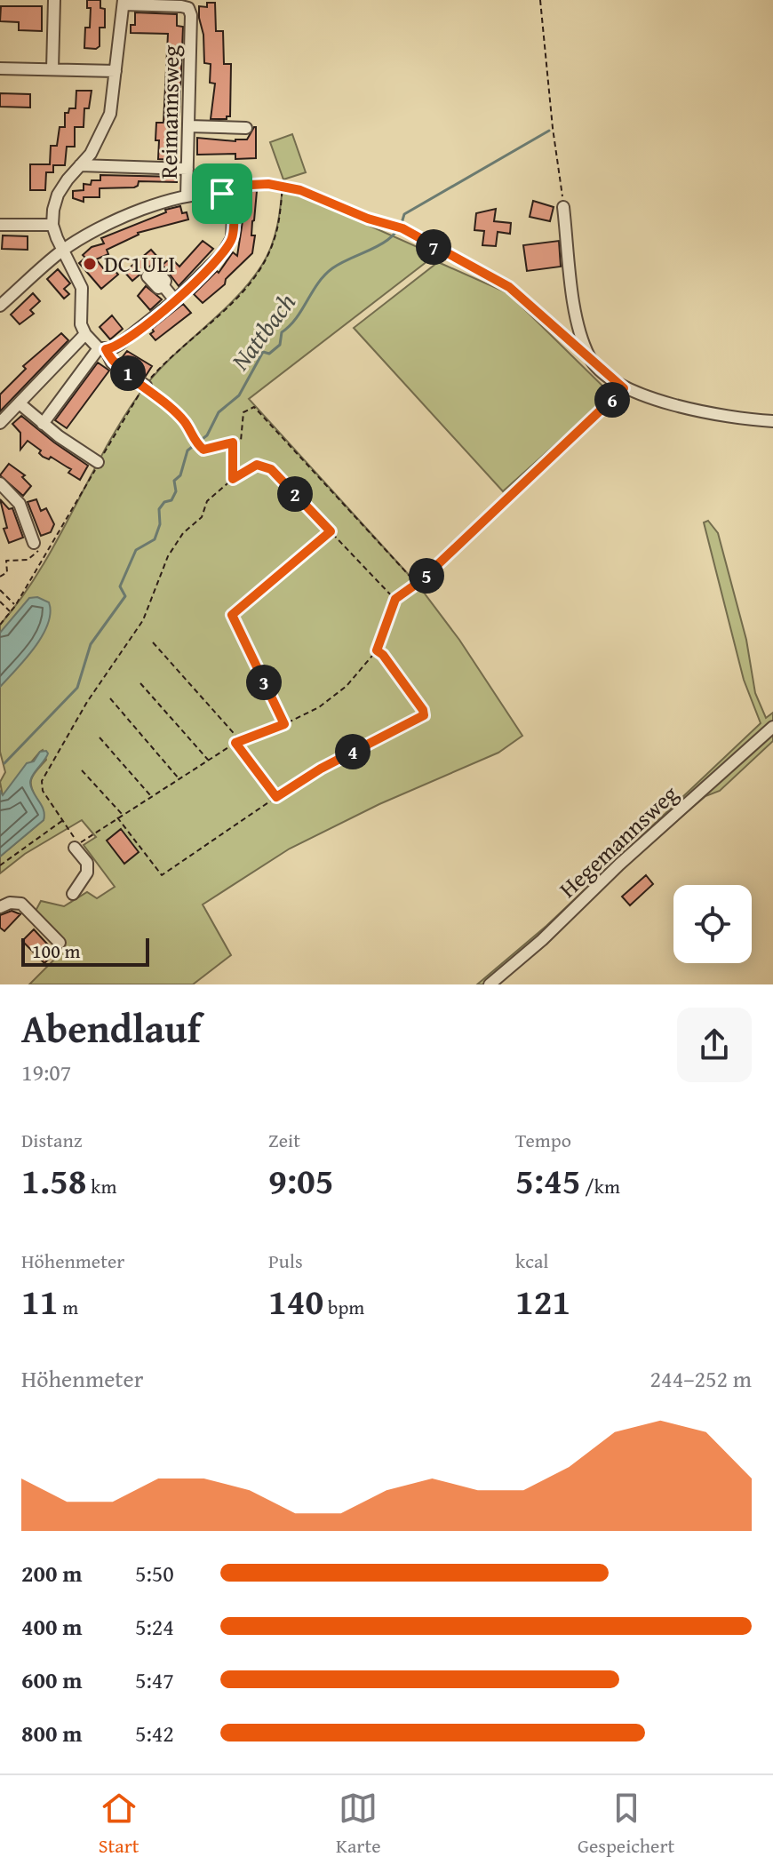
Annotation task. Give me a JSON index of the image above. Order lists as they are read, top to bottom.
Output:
{
  "streets": {
    "street": ["Reimannsweg", "Hegemannsweg"]
  },
  "water": ["Nattbach"],
  "places": ["DC1ULI"],
  "scale_bar": "100 m",
  "page": {
    "pins": [
      "7",
      "1",
      "6",
      "2",
      "5",
      "3",
      "4"
    ],
    "scale": "100 m",
    "heading": ["Abendlauf", "19:07"],
    "stats": [
      ["Distanz", "1.58 km"],
      ["Zeit", "9:05"],
      ["Tempo", "5:45 /km"],
      ["Höhenmeter", "11 m"],
      ["Puls", "140 bpm"],
      ["kcal", "121"]
    ],
    "chart": ["Höhenmeter", "244–252 m"],
    "list": [
      {
        "name": "200 m",
        "note": "5:50"
      },
      {
        "name": "400 m",
        "note": "5:24"
      },
      {
        "name": "600 m",
        "note": "5:47"
      },
      {
        "name": "800 m",
        "note": "5:42"
      }
    ],
    "tabs": ["Start", "Karte", "Gespeichert"]
  }
}
